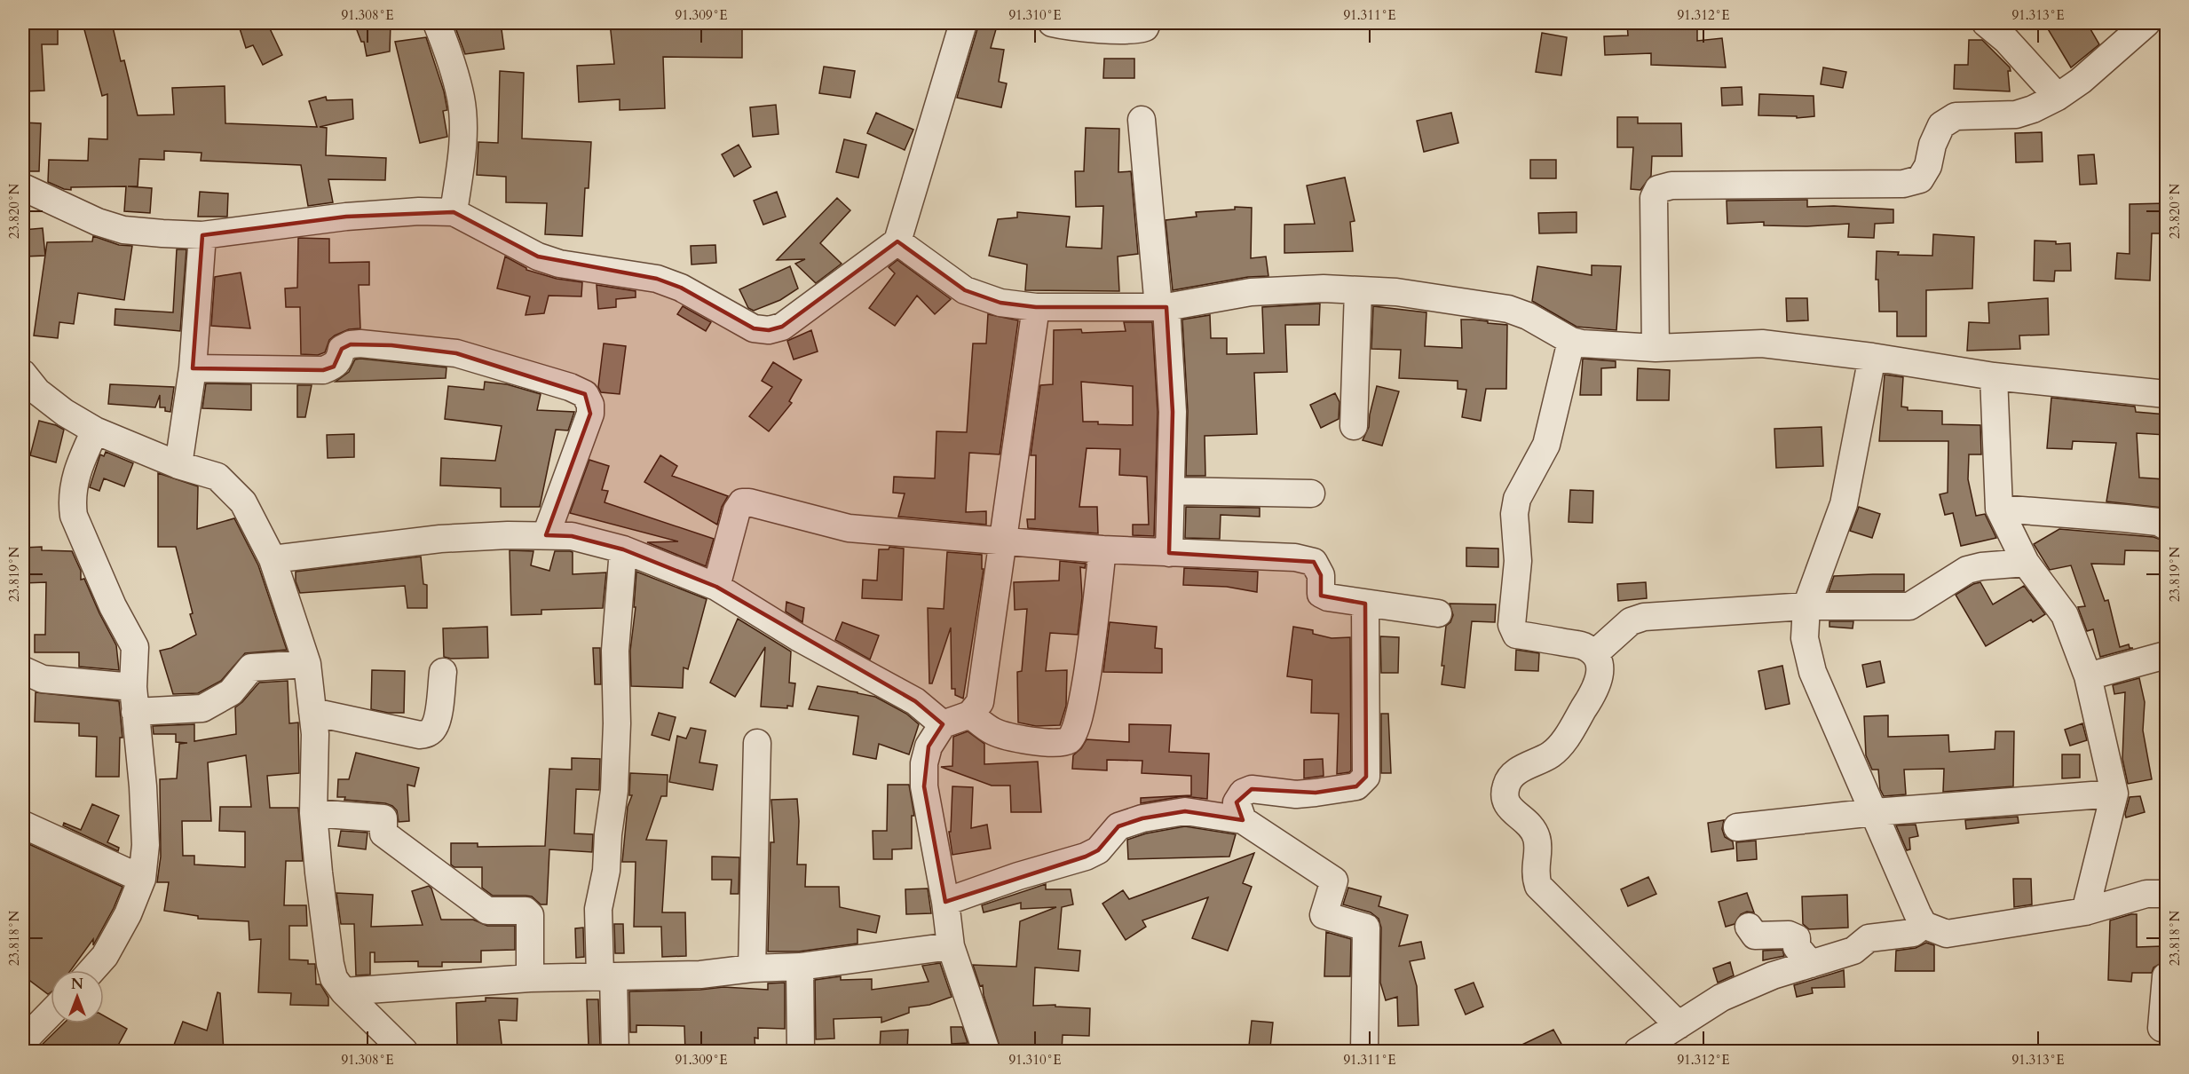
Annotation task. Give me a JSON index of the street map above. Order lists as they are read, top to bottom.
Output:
{
  "north": "top",
  "coordinates": [
    "91.308°E",
    "91.309°E",
    "91.310°E",
    "91.311°E",
    "91.312°E",
    "91.313°E",
    "23.820°N",
    "23.819°N",
    "23.818°N"
  ]
}
